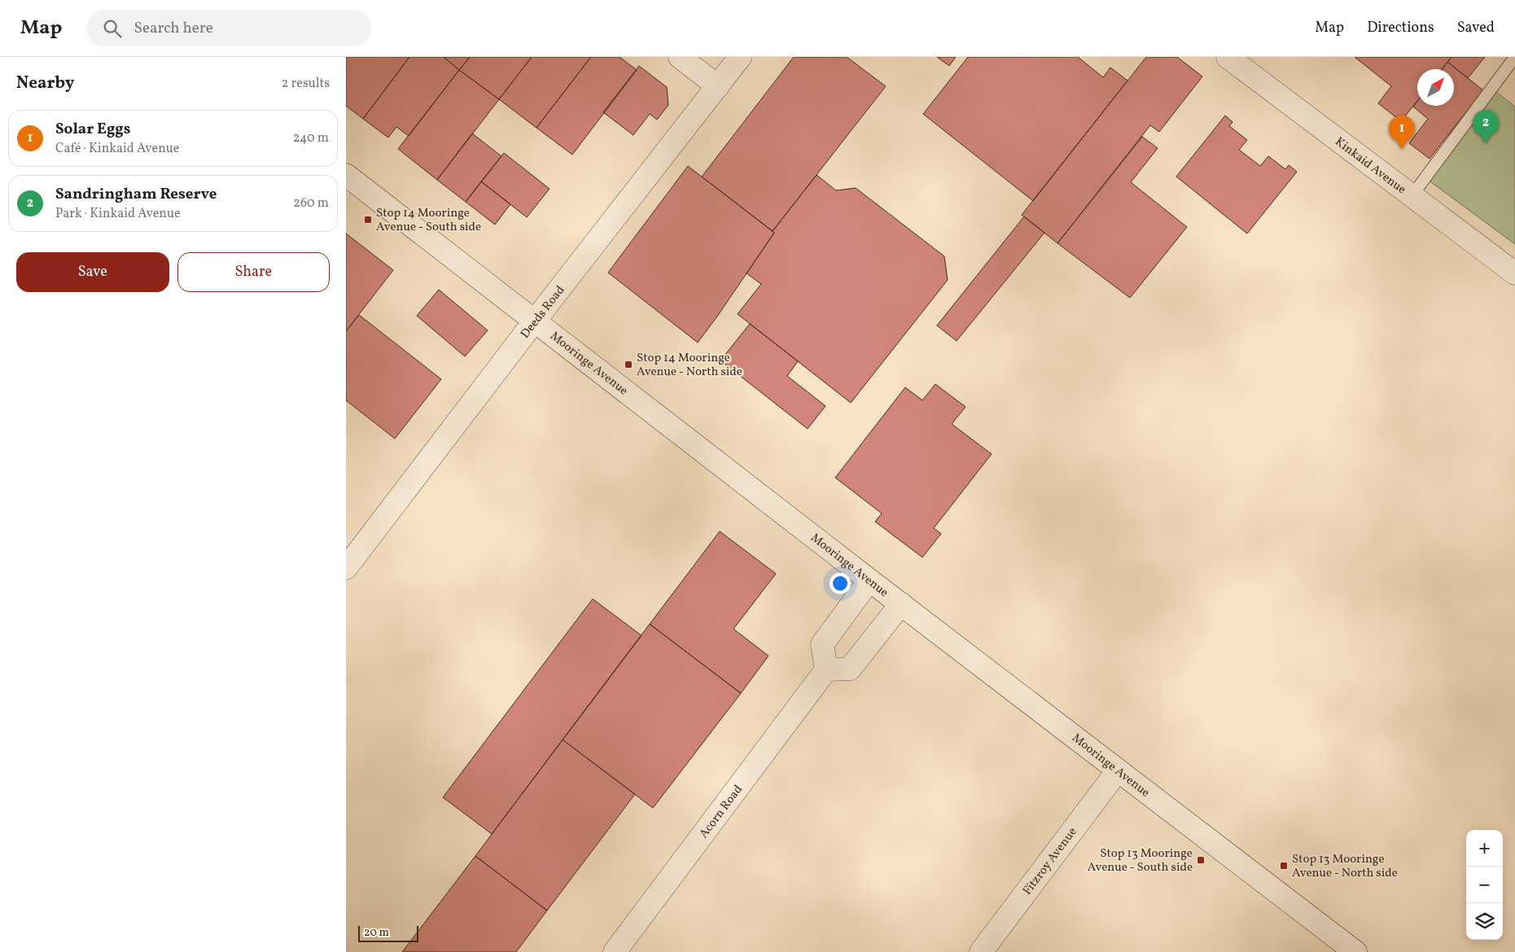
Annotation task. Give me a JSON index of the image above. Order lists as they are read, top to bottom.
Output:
{
  "streets": {
    "street": [
      "Kinkaid Avenue",
      "Deeds Road",
      "Mooringe Avenue",
      "Acorn Road",
      "Fitzroy Avenue"
    ]
  },
  "crossings": [
    ["Deeds Road", "Mooringe Avenue"],
    ["Mooringe Avenue", "Fitzroy Avenue"]
  ],
  "places": {
    "transit": [
      "Stop 14 Mooringe Avenue - South side",
      "Stop 14 Mooringe Avenue - North side",
      "Stop 13 Mooringe Avenue - South side",
      "Stop 13 Mooringe Avenue - North side"
    ]
  },
  "scale_bar": "20 m",
  "north": "top right",
  "page": {
    "header": "Map",
    "search": "Search here",
    "nav": ["Map", "Directions", "Saved"],
    "heading": ["Nearby", "2 results"],
    "list": [
      {
        "mark": "1",
        "name": "Solar Eggs",
        "note": "Café · Kinkaid Avenue",
        "value": "240 m"
      },
      {
        "mark": "2",
        "name": "Sandringham Reserve",
        "note": "Park · Kinkaid Avenue",
        "value": "260 m"
      }
    ],
    "pins": ["2", "1"],
    "buttons": ["Save", "Share"],
    "map_buttons": ["+", "−"],
    "scale": "20 m"
  }
}
